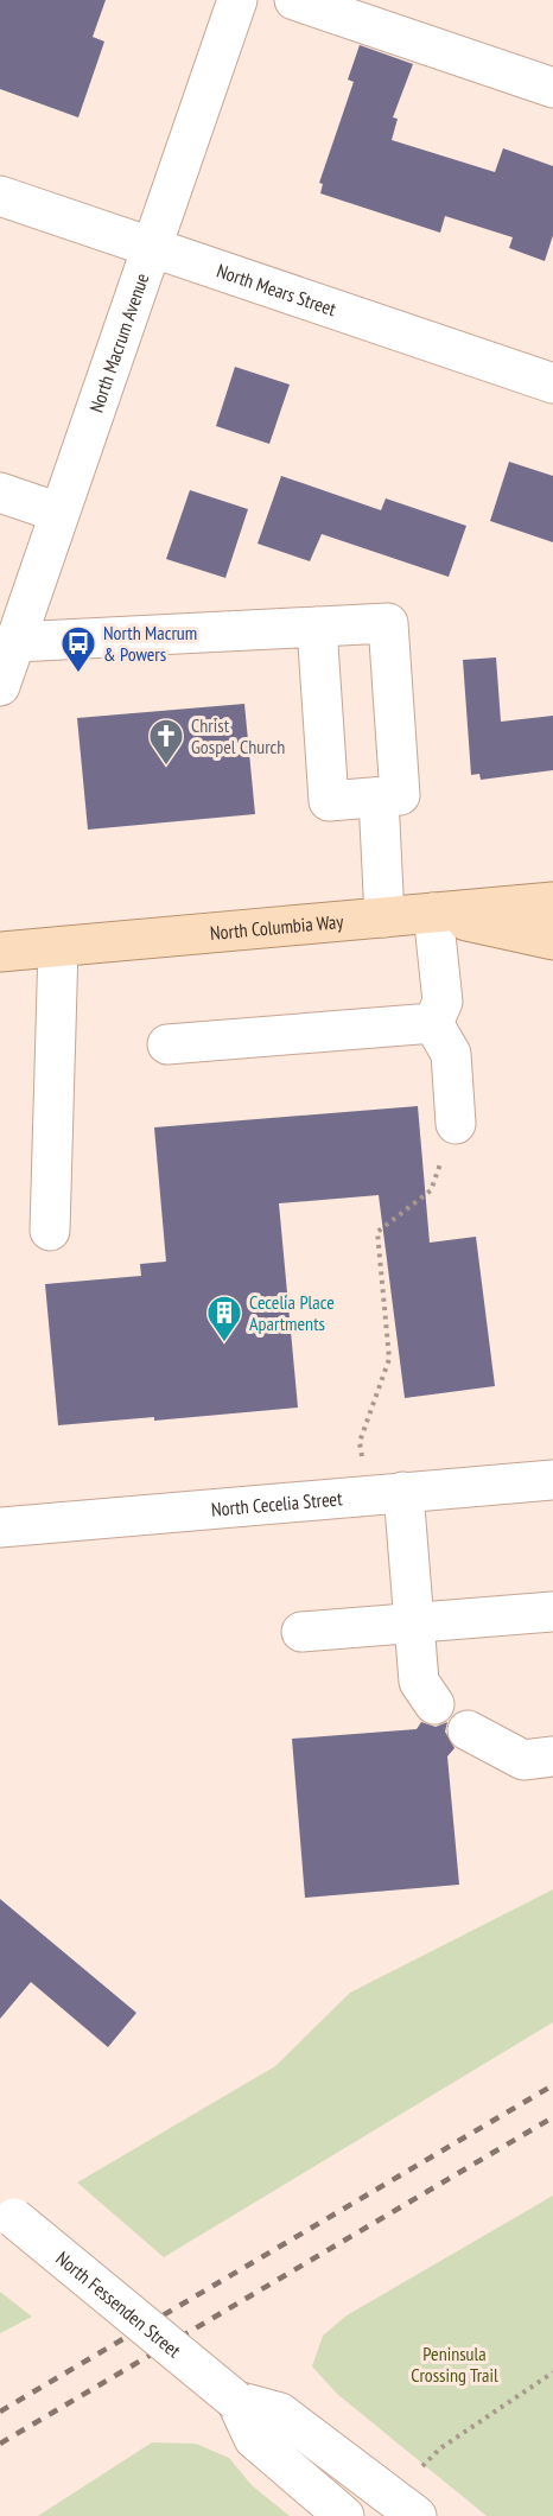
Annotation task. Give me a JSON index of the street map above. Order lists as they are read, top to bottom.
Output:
{
  "streets": {
    "main road": ["North Columbia Way"],
    "street": [
      "North Mears Street",
      "North Macrum Avenue",
      "North Cecelia Street",
      "North Fessenden Street"
    ]
  },
  "crossings": [
    ["North Mears Street", "North Macrum Avenue"]
  ],
  "parks": ["Peninsula Crossing Trail"],
  "places": {
    "bus stop": ["North Macrum & Powers"],
    "church": ["Christ Gospel Church"],
    "building": ["Cecelia Place Apartments"]
  }
}
